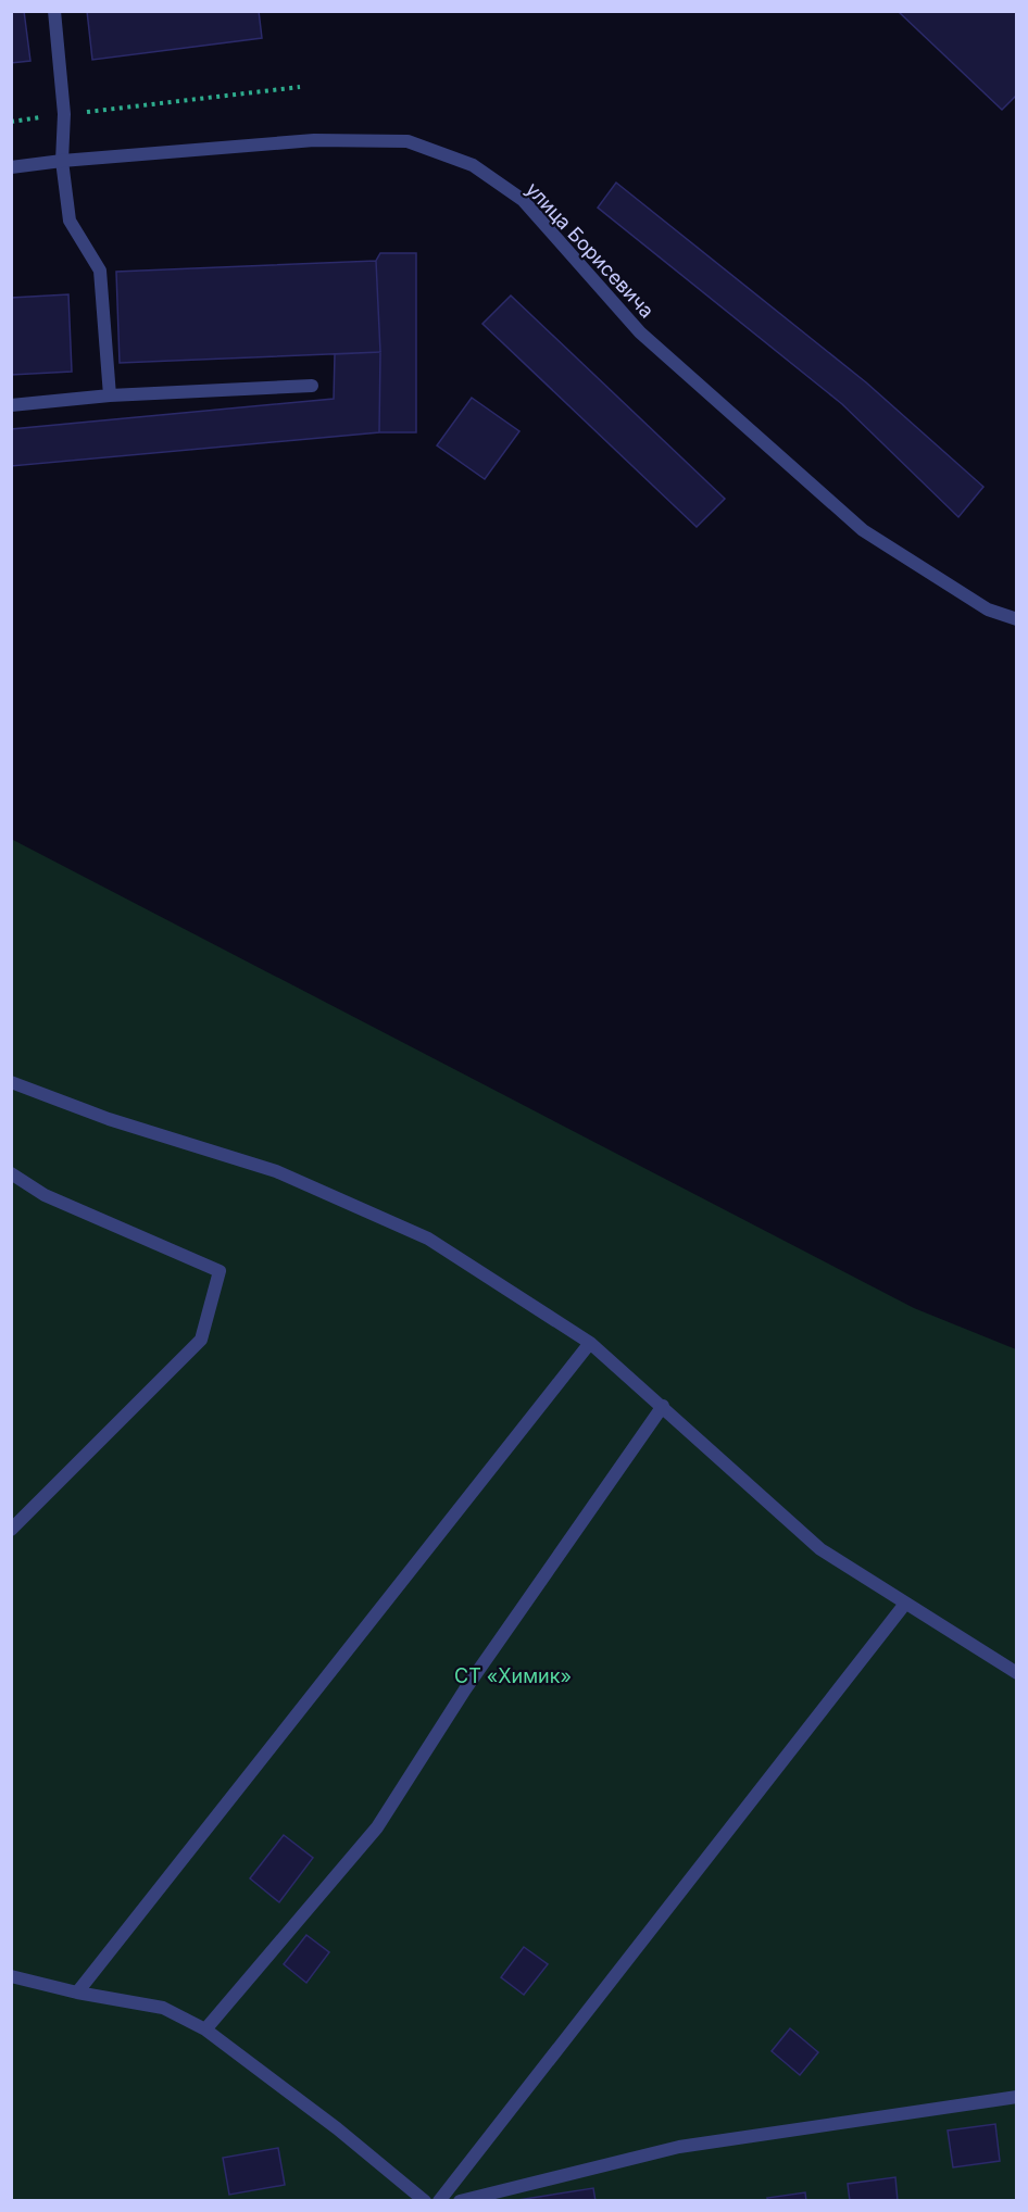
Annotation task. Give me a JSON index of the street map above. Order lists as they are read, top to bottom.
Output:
{
  "streets": {
    "street": ["улица Борисевича"]
  },
  "parks": ["СТ «Химик»"]
}
